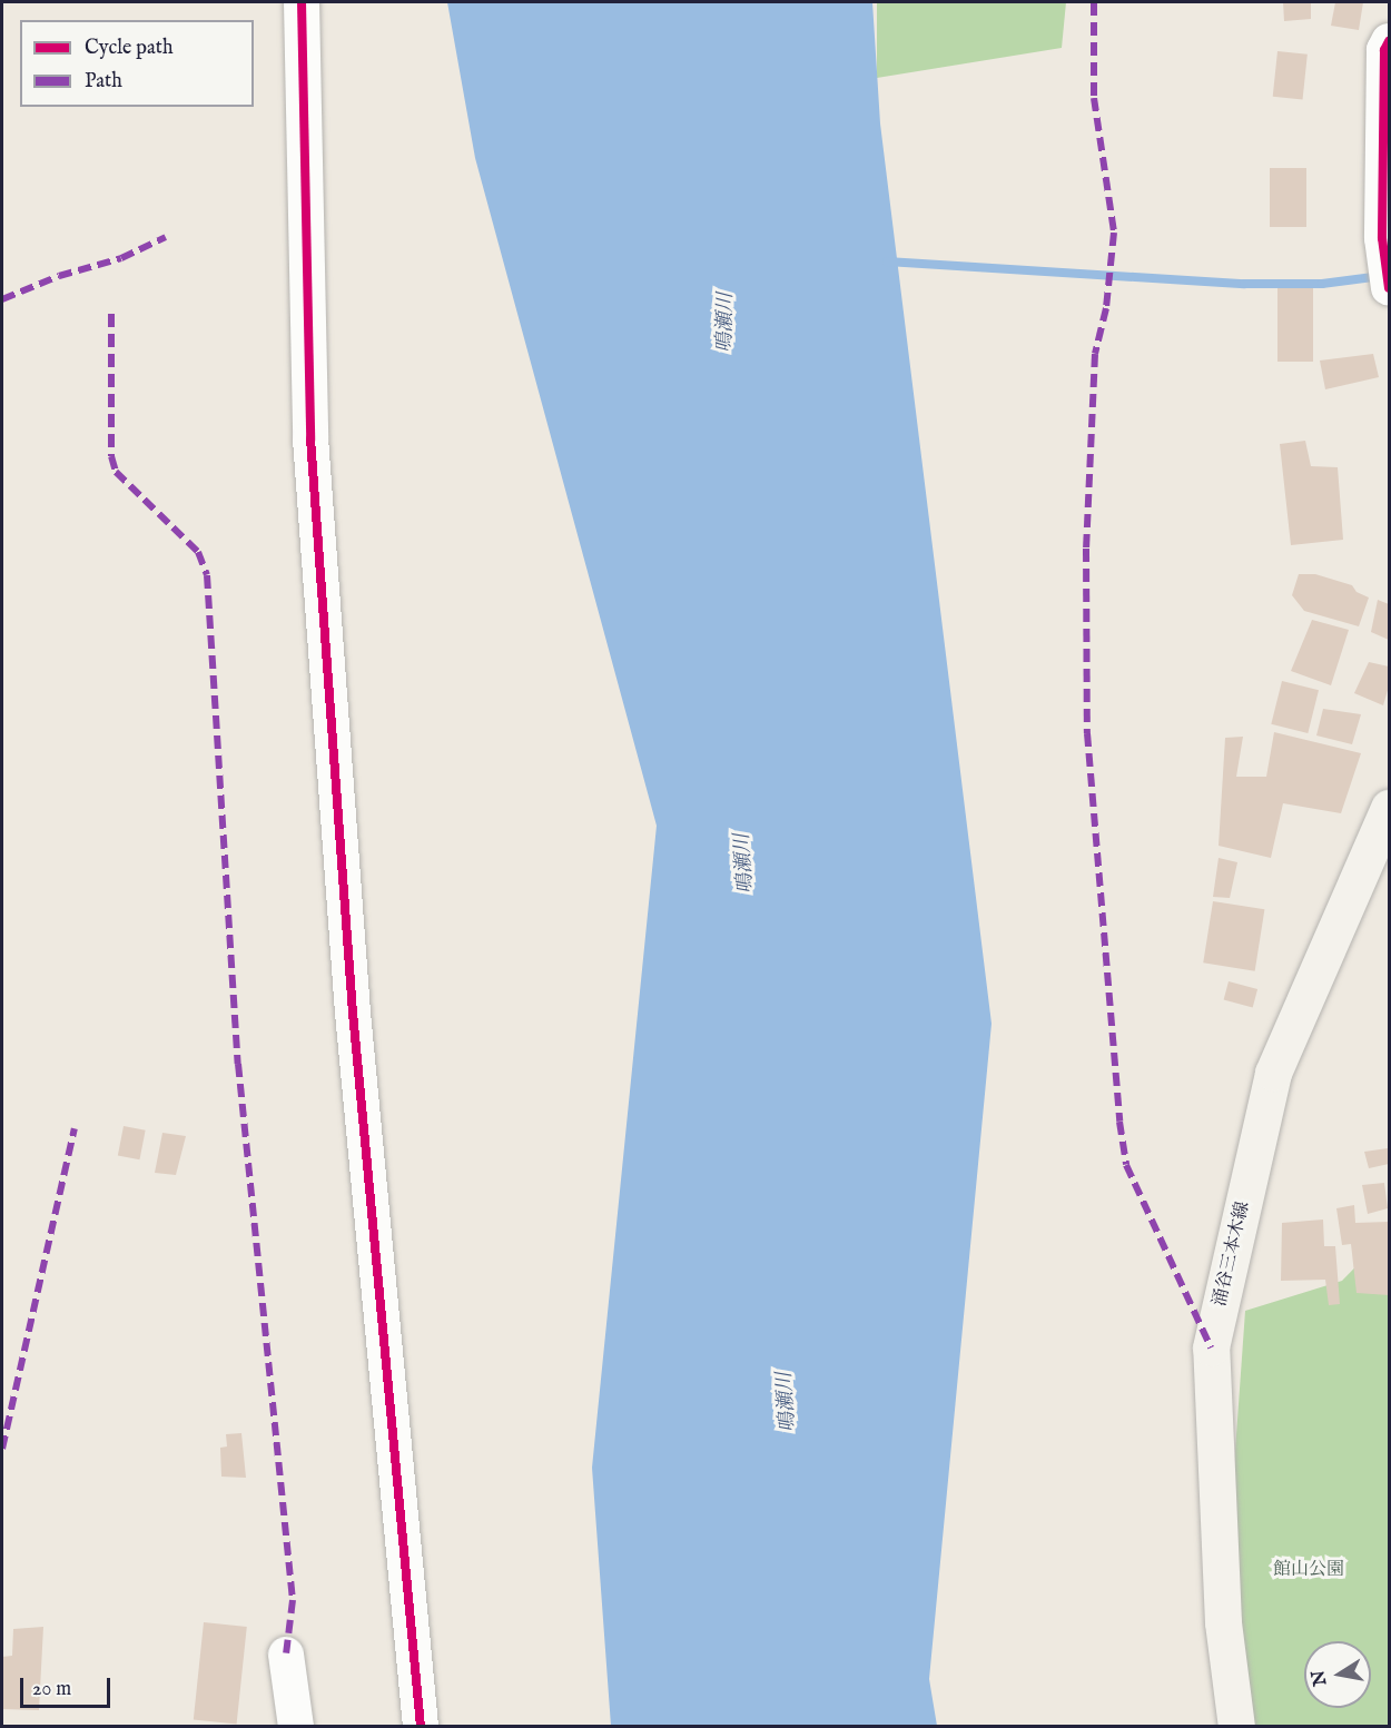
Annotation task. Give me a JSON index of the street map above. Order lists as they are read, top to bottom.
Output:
{
  "streets": {
    "main road": ["涌谷三本木線"]
  },
  "water": ["鳴瀬川"],
  "parks": ["館山公園"],
  "legend": ["Cycle path", "Path"],
  "scale_bar": "20 m",
  "north": "left"
}
